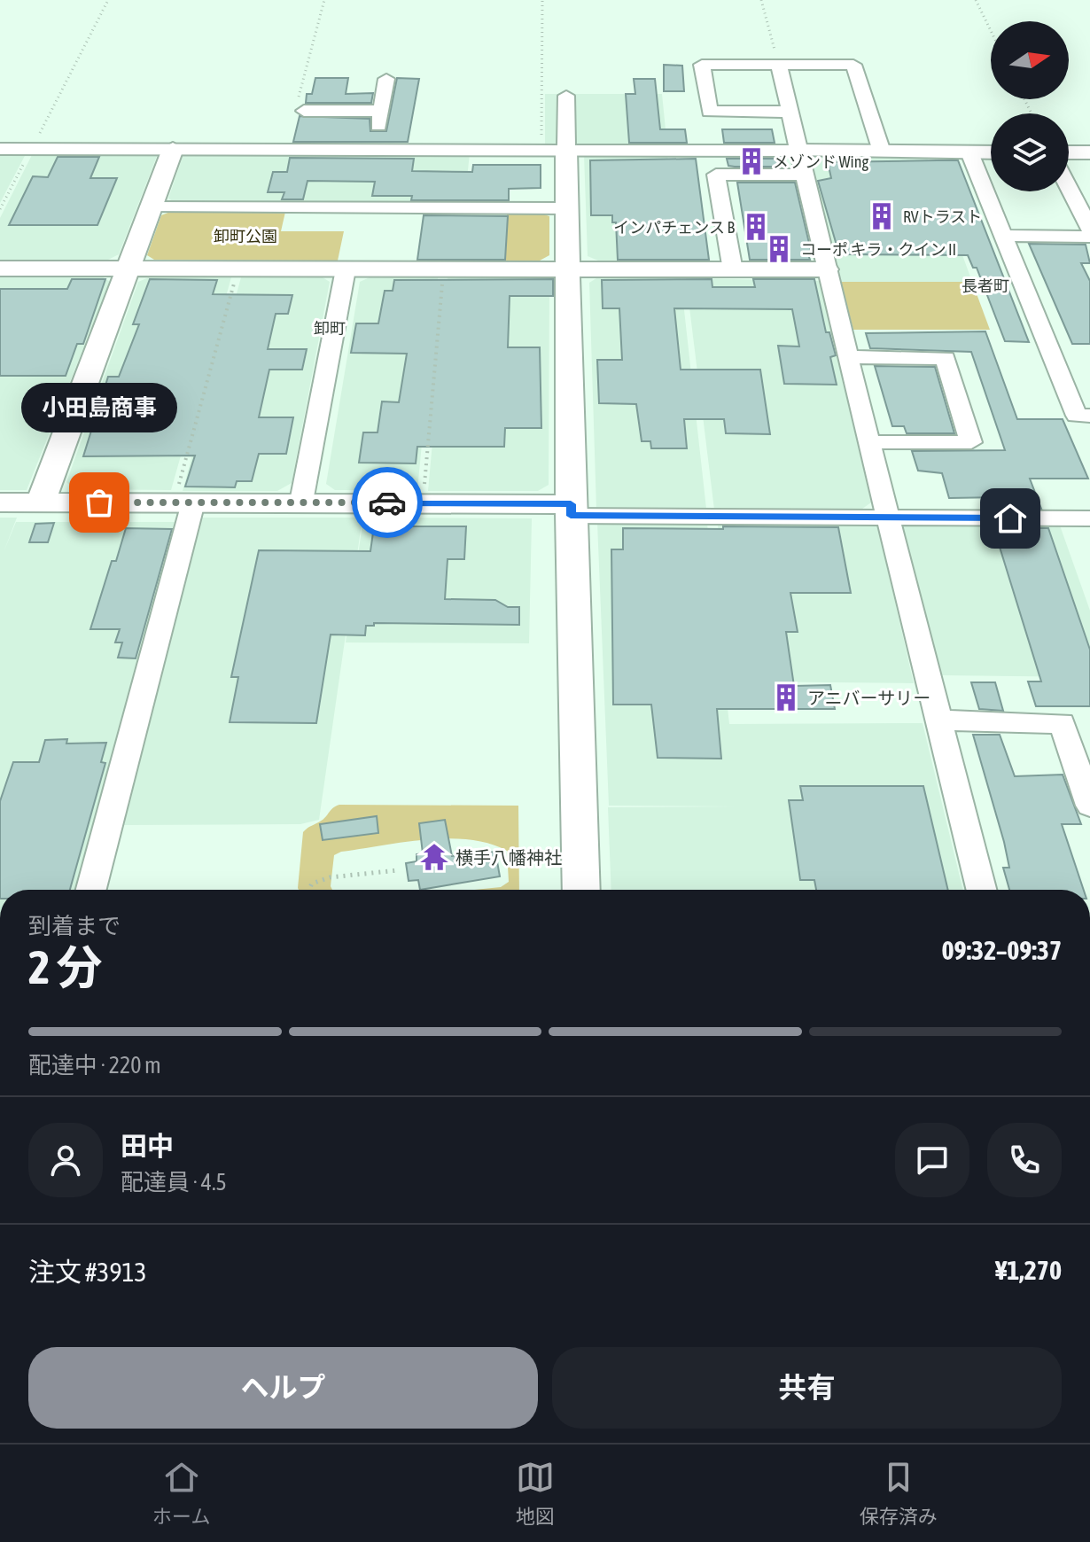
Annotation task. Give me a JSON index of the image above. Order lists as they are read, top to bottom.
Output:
{
  "districts": ["長者町", "卸町"],
  "parks": ["卸町公園"],
  "places": {
    "building": [
      "メゾンド Wing",
      "RVトラスト",
      "インパチェンス B",
      "コーポ キラ・クイン II",
      "アニバーサリー"
    ],
    "other": ["小田島商事"],
    "temple": ["横手八幡神社"]
  },
  "north": "right",
  "page": {
    "bubble": "小田島商事",
    "heading": ["2 分", "到着まで", "09:32–09:37"],
    "panel": [
      "田中",
      "配達員 · 4.5",
      "注文 #3913",
      "¥1,270"
    ],
    "bar": "配達中 · 220 m",
    "buttons": ["ヘルプ", "共有"],
    "tabs": ["ホーム", "地図", "保存済み"]
  }
}
